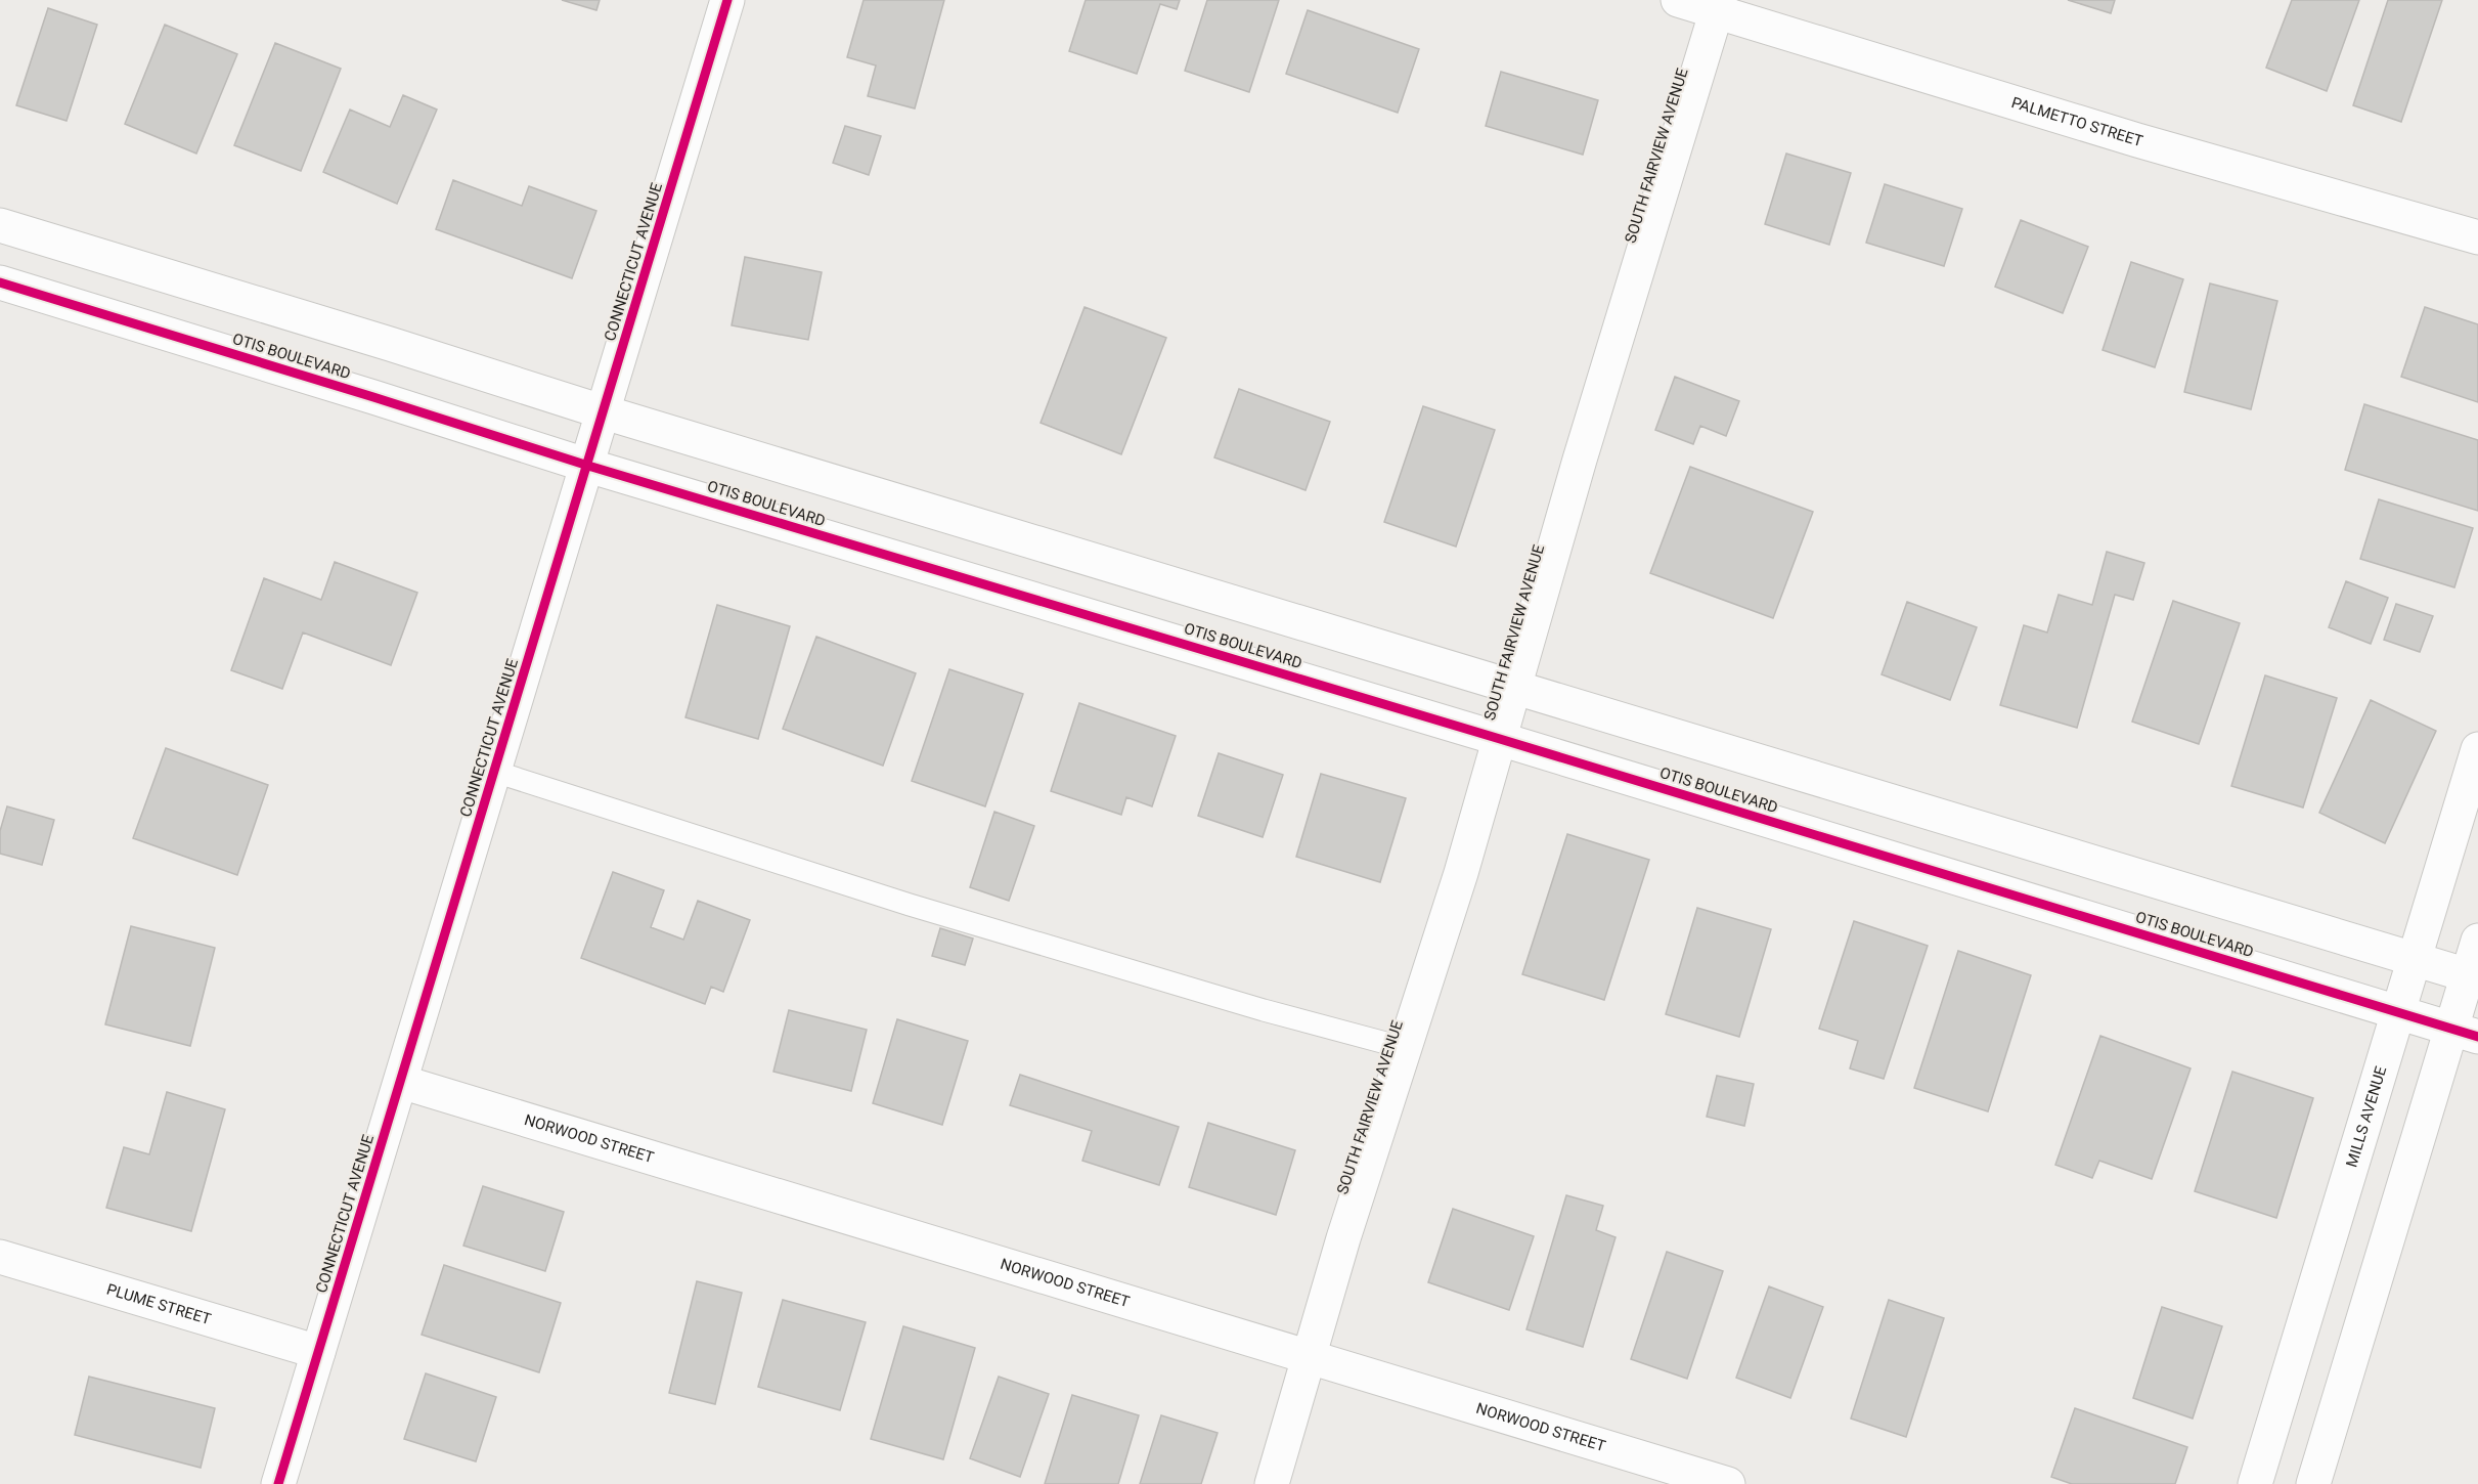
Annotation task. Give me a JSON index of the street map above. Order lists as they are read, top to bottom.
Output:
{
  "streets": {
    "street": [
      "PALMETTO STREET",
      "SOUTH FAIRVIEW AVENUE",
      "CONNECTICUT AVENUE",
      "OTIS BOULEVARD",
      "MILLS AVENUE",
      "NORWOOD STREET",
      "PLUME STREET"
    ]
  },
  "crossings": [
    ["PALMETTO STREET", "SOUTH FAIRVIEW AVENUE"],
    ["SOUTH FAIRVIEW AVENUE", "OTIS BOULEVARD"],
    ["SOUTH FAIRVIEW AVENUE", "NORWOOD STREET"],
    ["CONNECTICUT AVENUE", "OTIS BOULEVARD"],
    ["CONNECTICUT AVENUE", "NORWOOD STREET"],
    ["CONNECTICUT AVENUE", "PLUME STREET"],
    ["OTIS BOULEVARD", "MILLS AVENUE"]
  ]
}
